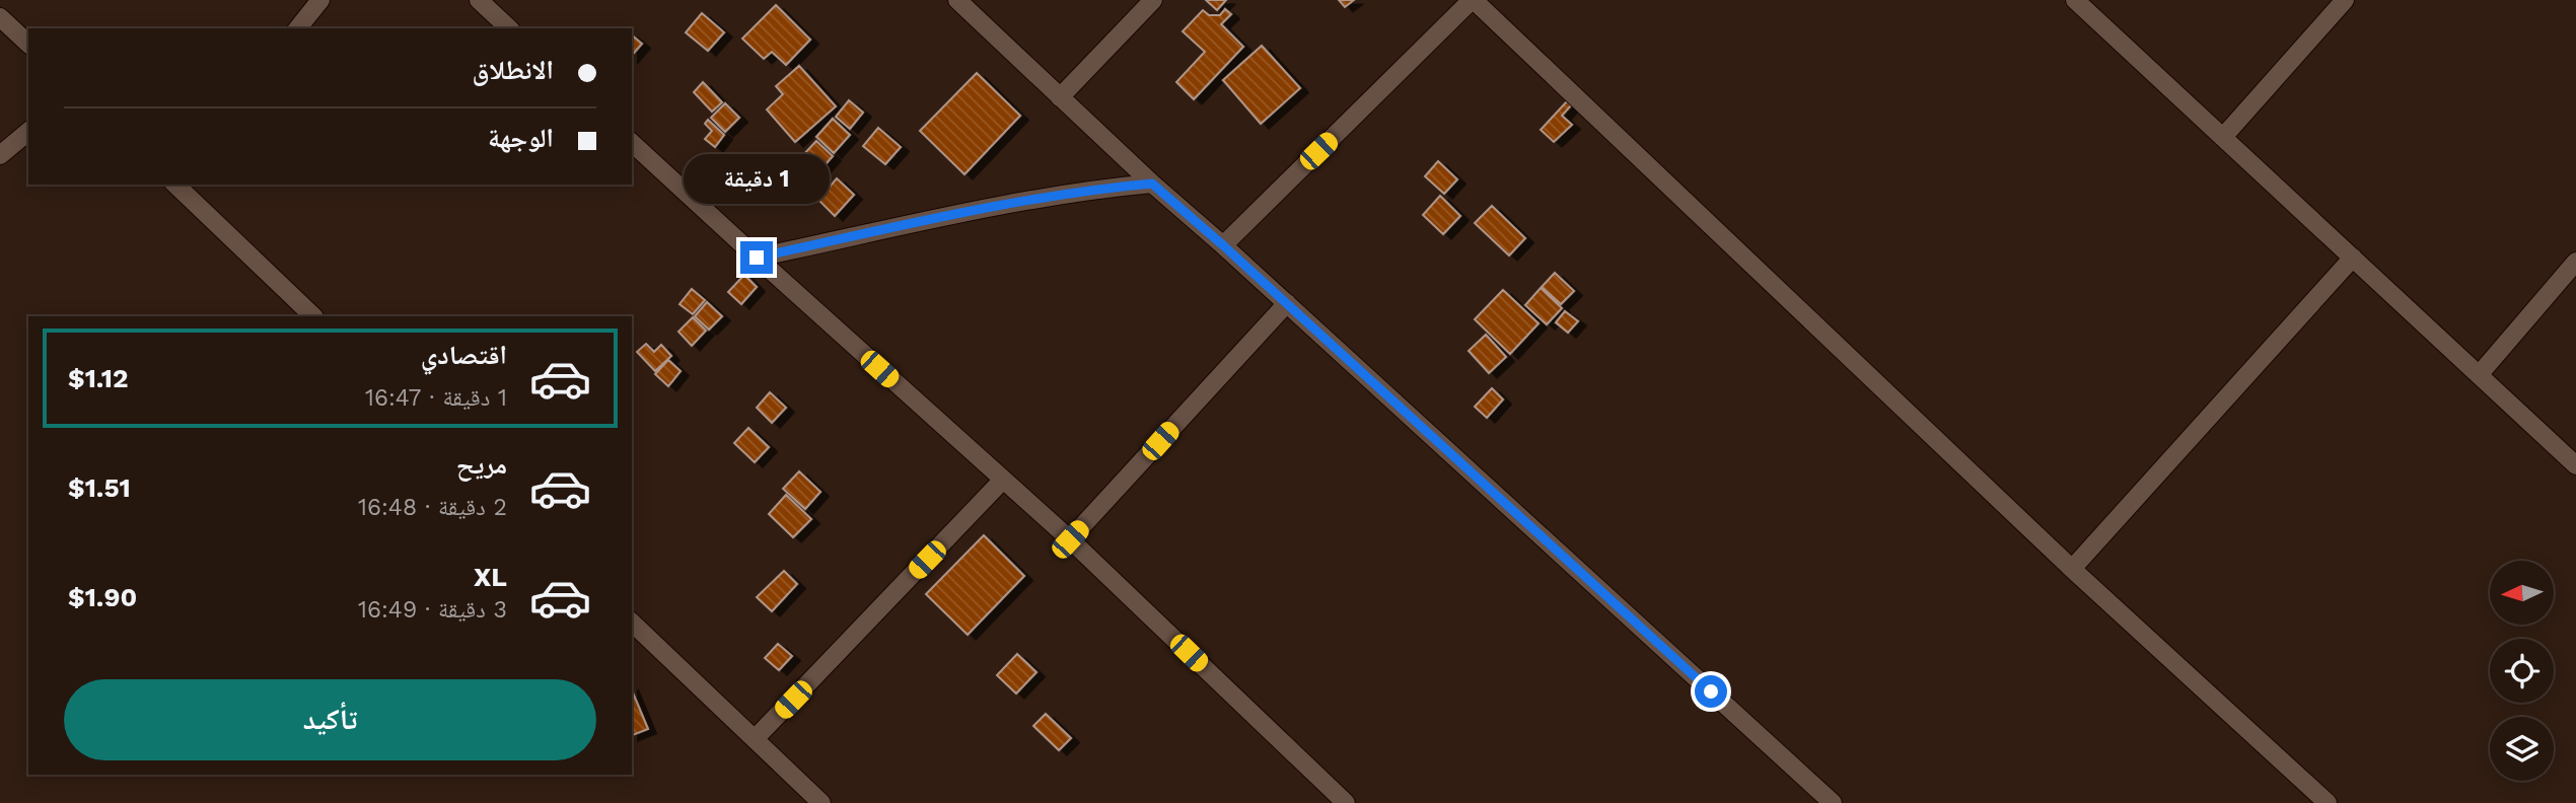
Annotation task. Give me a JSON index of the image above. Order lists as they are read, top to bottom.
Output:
{
  "north": "left",
  "page": {
    "banner": ["الانطلاق", "الوجهة"],
    "bubble": "1 دقيقة",
    "list": [
      {
        "name": "اقتصادي",
        "note": "1 دقيقة · 16:47",
        "value": "$1.12"
      },
      {
        "name": "مريح",
        "note": "2 دقيقة · 16:48",
        "value": "$1.51"
      },
      {
        "name": "XL",
        "note": "3 دقيقة · 16:49",
        "value": "$1.90"
      }
    ],
    "buttons": "تأكيد"
  }
}
